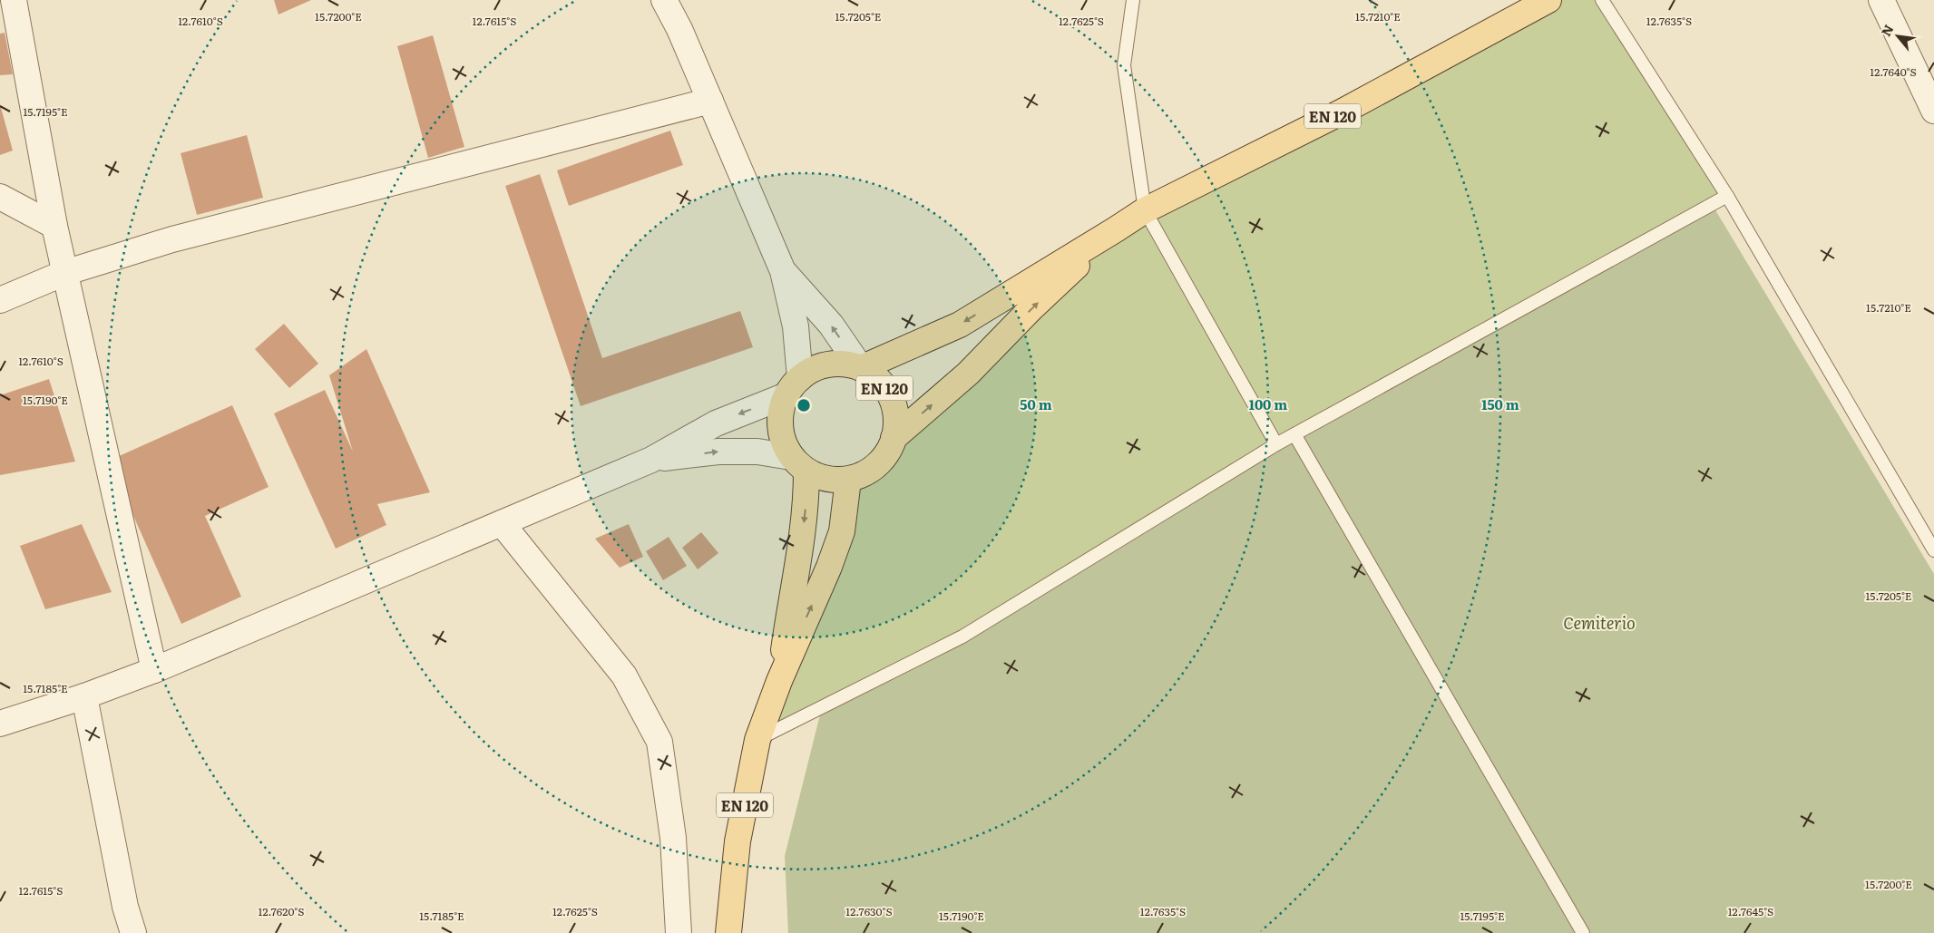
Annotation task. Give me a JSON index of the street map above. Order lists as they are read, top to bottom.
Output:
{
  "streets": {
    "main road": ["EN 120"]
  },
  "parks": ["Cemiterio"],
  "north": "top left",
  "coordinates": [
    "15.7205°E",
    "15.7200°E",
    "15.7210°E",
    "12.7610°S",
    "12.7615°S",
    "12.7625°S",
    "12.7635°S",
    "12.7640°S",
    "15.7195°E",
    "15.7190°E",
    "15.7185°E",
    "12.7620°S",
    "12.7630°S",
    "12.7645°S"
  ],
  "rings": ["50 m", "100 m", "150 m"]
}
